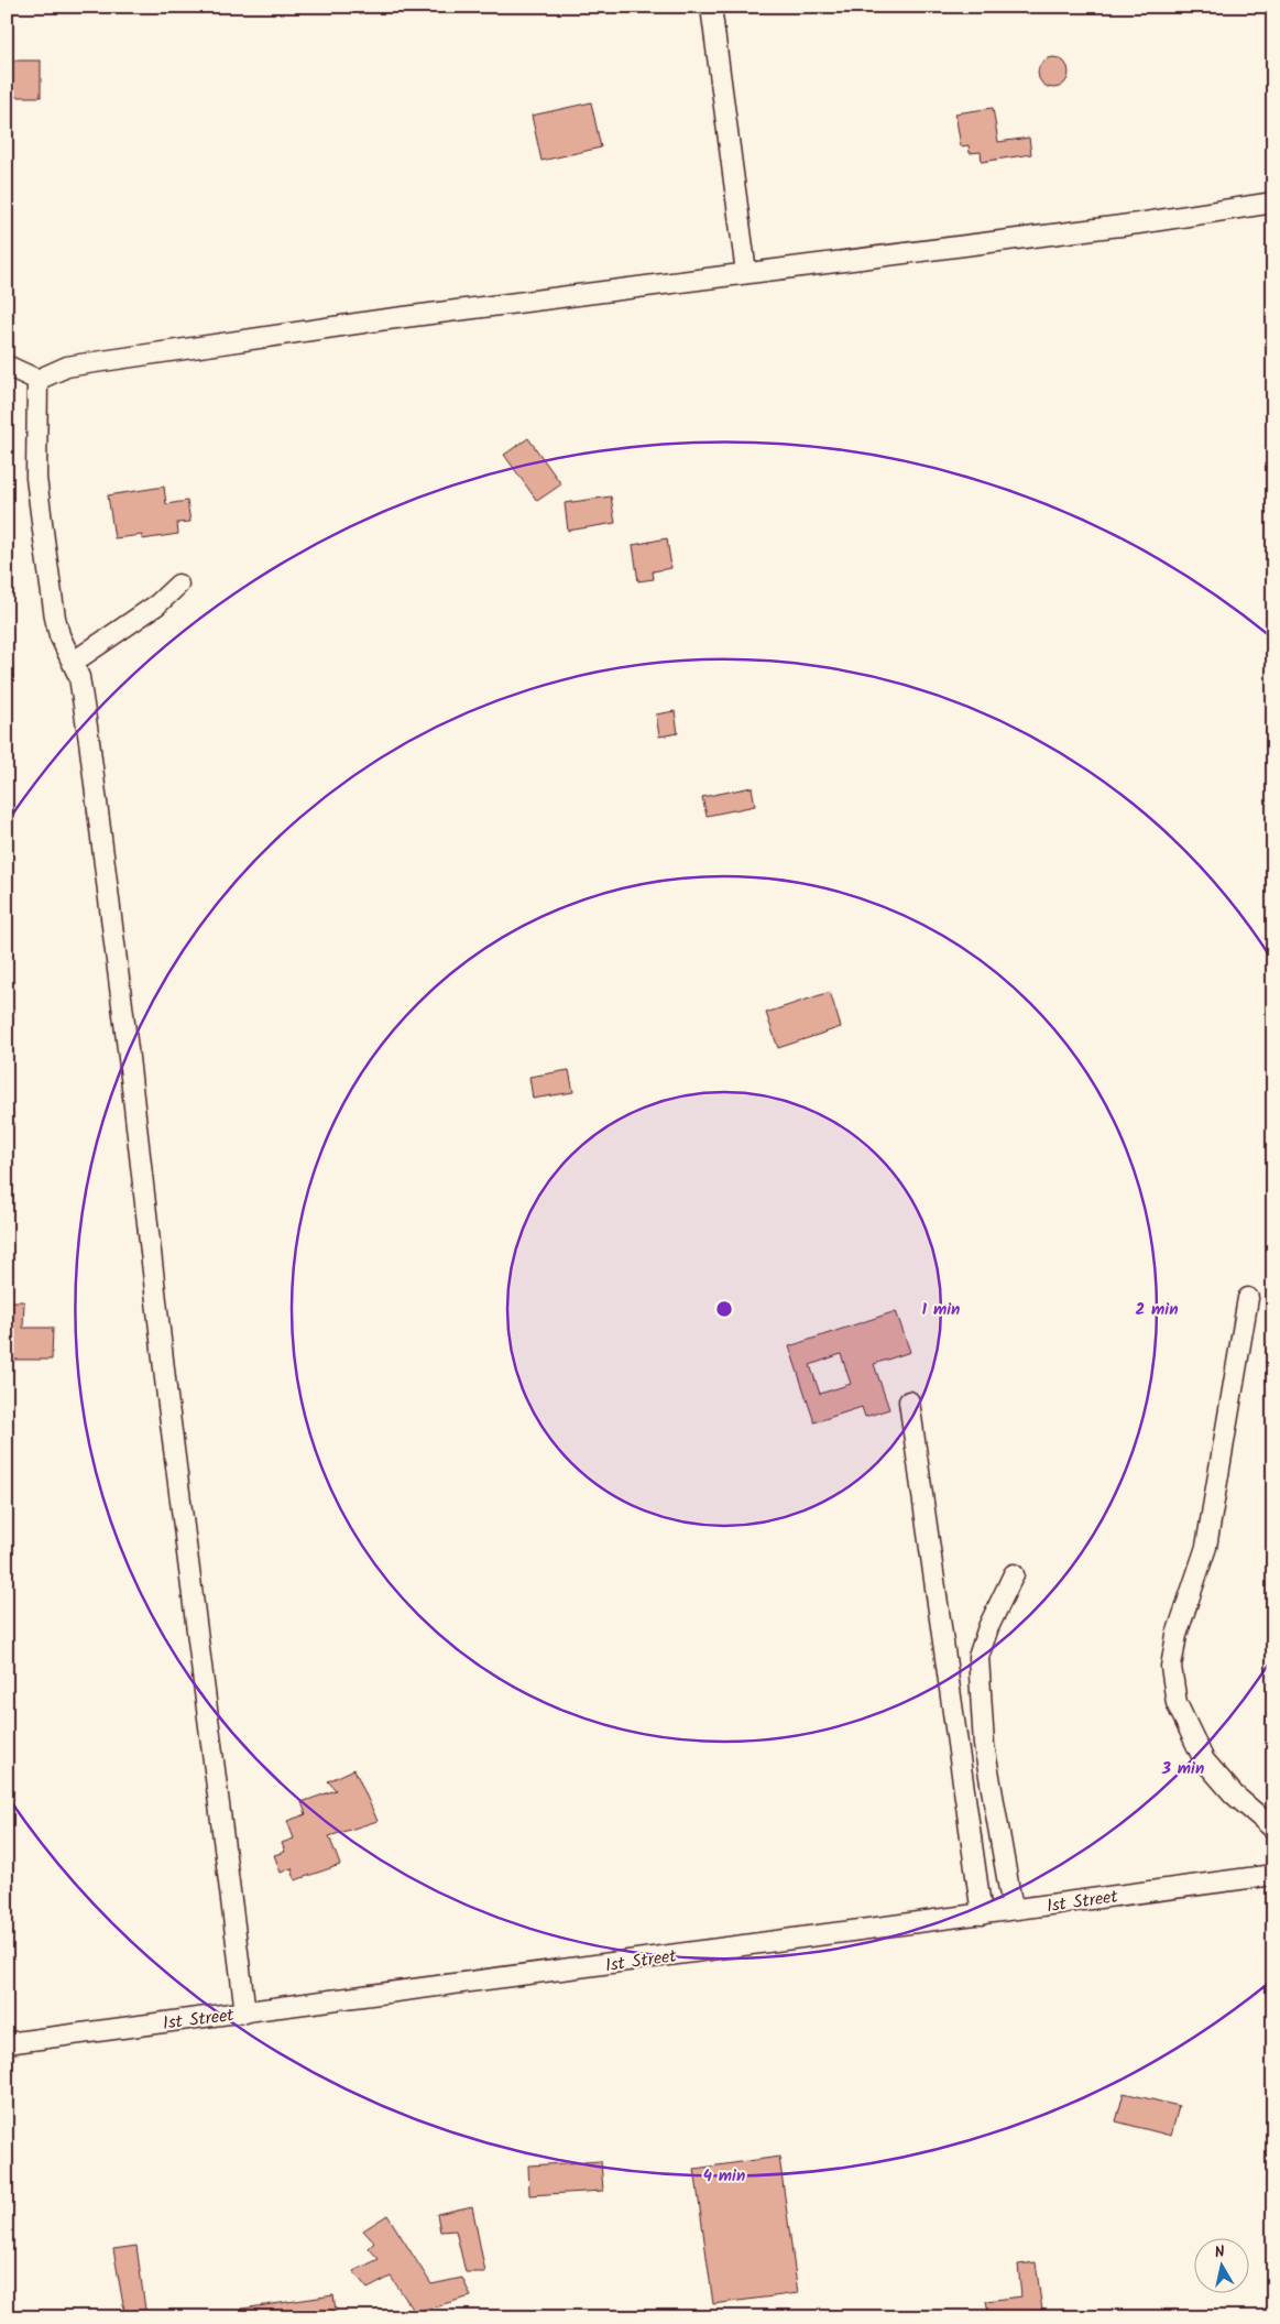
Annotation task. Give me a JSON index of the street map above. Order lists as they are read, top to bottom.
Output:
{
  "streets": {
    "street": ["1st Street"]
  },
  "north": "top",
  "rings": [
    "1 min",
    "2 min",
    "3 min",
    "4 min"
  ]
}
